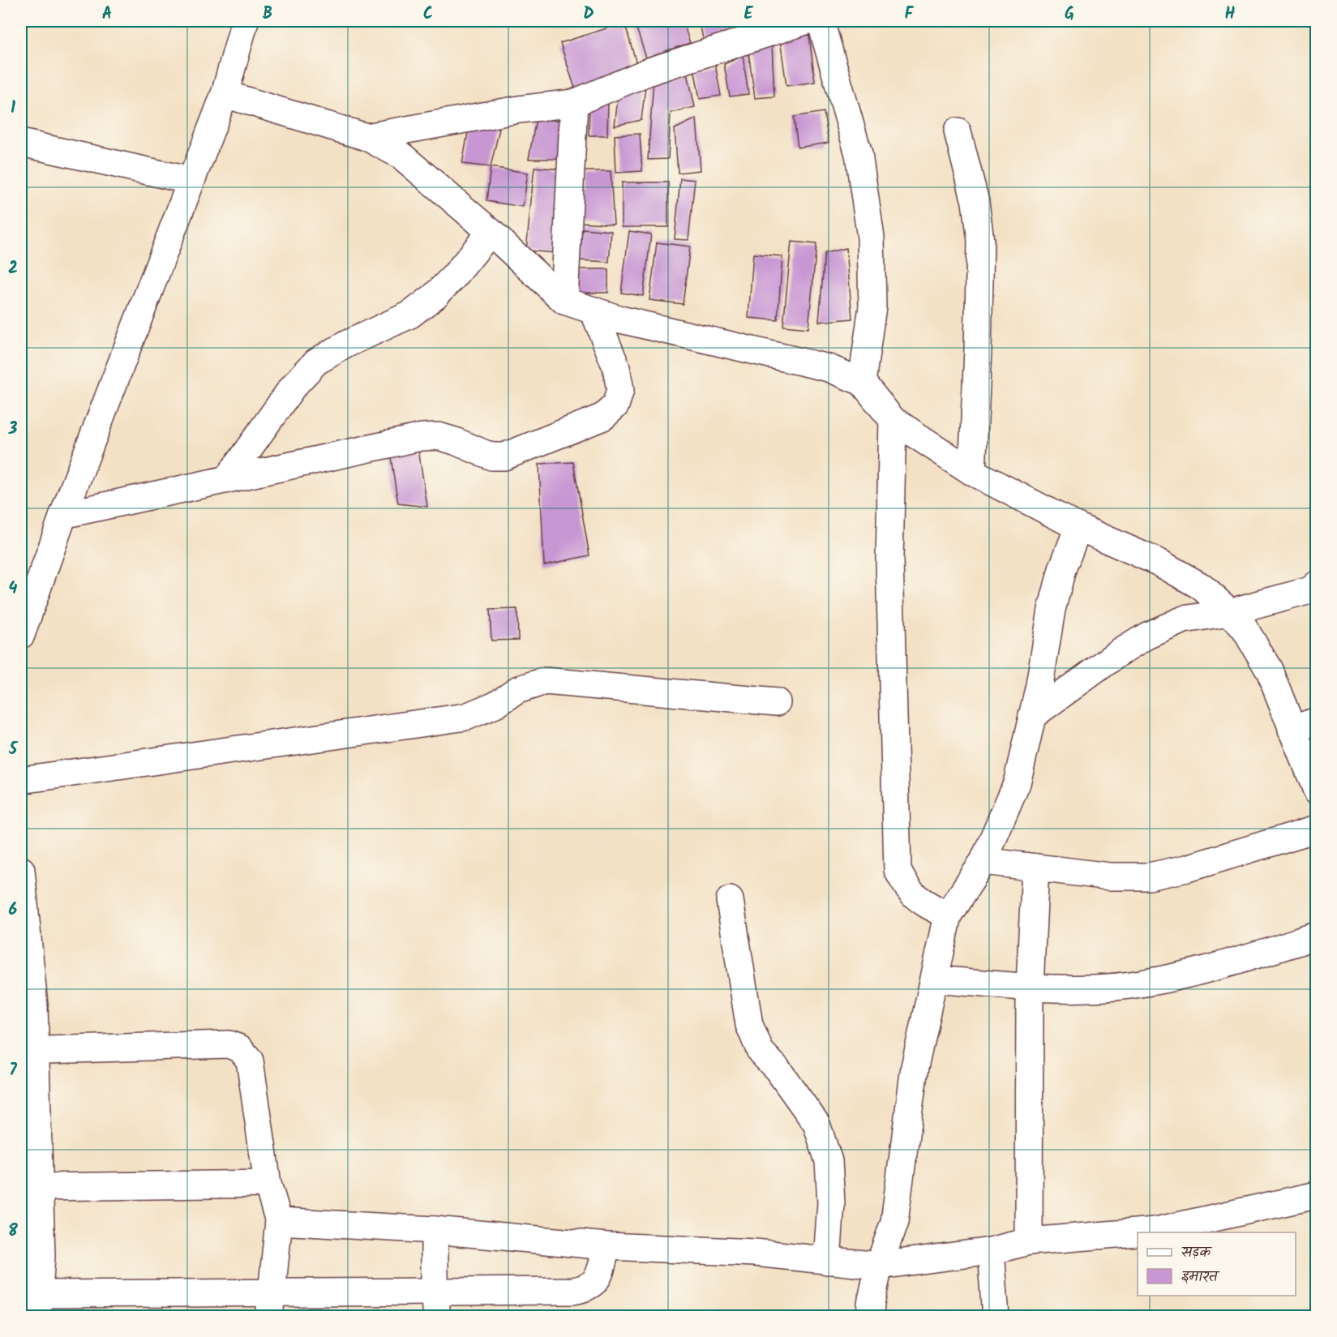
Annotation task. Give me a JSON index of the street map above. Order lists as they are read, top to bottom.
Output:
{
  "legend": ["सड़क", "इमारत"],
  "grid": {
    "columns": [
      "A",
      "B",
      "C",
      "D",
      "E",
      "F",
      "G",
      "H"
    ],
    "rows": [
      "1",
      "2",
      "3",
      "4",
      "5",
      "6",
      "7",
      "8"
    ]
  }
}
